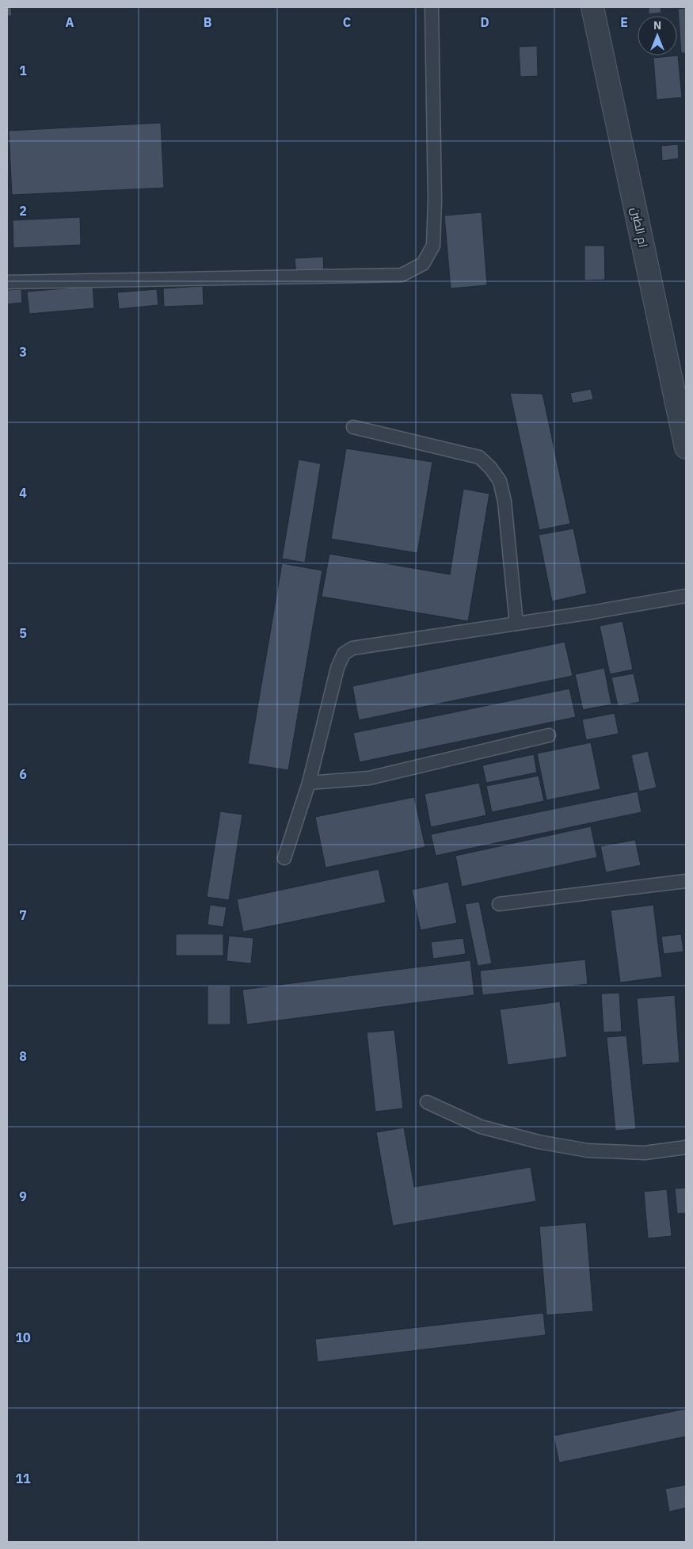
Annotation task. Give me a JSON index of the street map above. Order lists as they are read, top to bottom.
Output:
{
  "streets": {
    "street": ["ام الطين"]
  },
  "north": "top",
  "grid": {
    "columns": [
      "A",
      "B",
      "C",
      "D",
      "E"
    ],
    "rows": [
      "1",
      "2",
      "3",
      "4",
      "5",
      "6",
      "7",
      "8",
      "9",
      "10",
      "11"
    ]
  }
}
